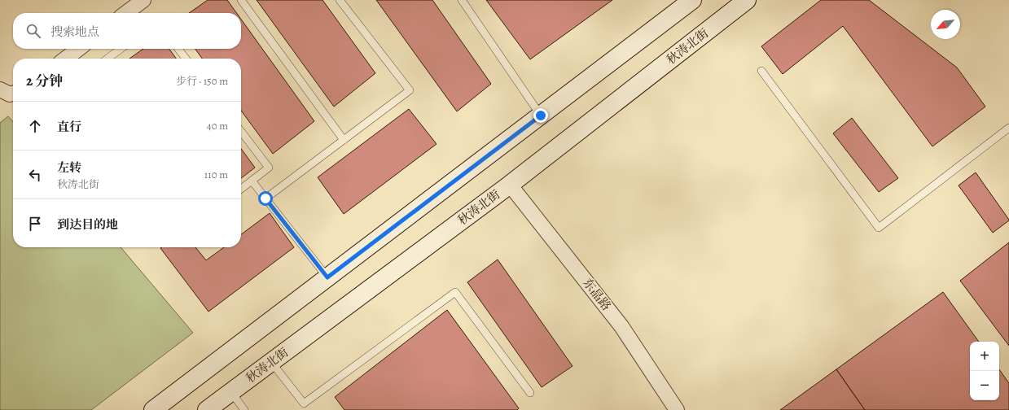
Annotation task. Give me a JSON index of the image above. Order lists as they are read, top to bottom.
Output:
{
  "streets": {
    "main road": ["秋涛北街"],
    "street": ["东晶路"]
  },
  "crossings": [
    ["秋涛北街", "东晶路"]
  ],
  "north": "bottom left",
  "page": {
    "search": "搜索地点",
    "heading": ["2 分钟", "步行 · 150 m"],
    "list": [
      ["直行", "40 m"],
      ["左转", "秋涛北街", "110 m"],
      "到达目的地"
    ],
    "map_buttons": ["+", "−"]
  }
}
